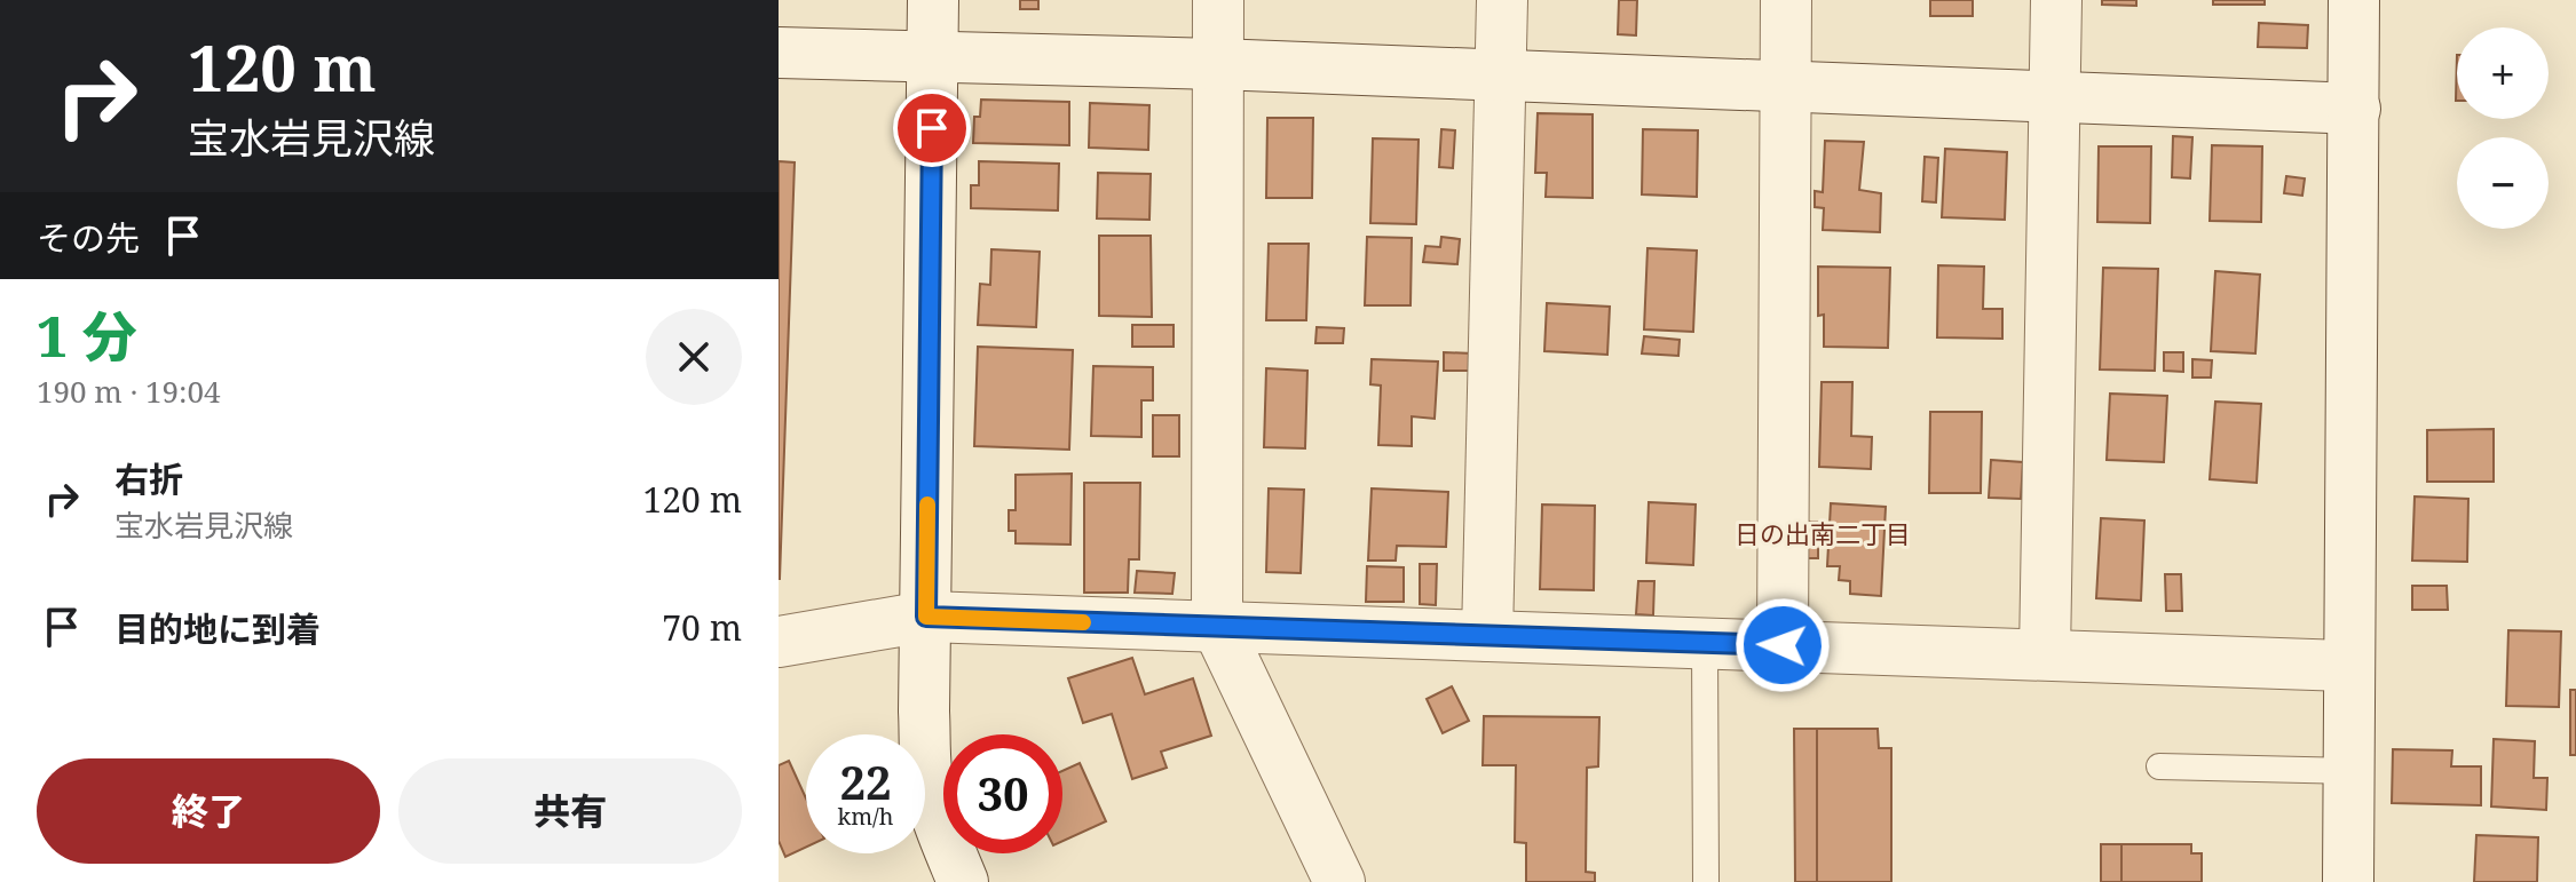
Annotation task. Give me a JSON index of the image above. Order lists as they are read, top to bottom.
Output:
{
  "districts": ["日の出南二丁目"],
  "page": {
    "turn": ["120 m", "宝水岩見沢線"],
    "map_buttons": ["+", "−"],
    "then": "その先",
    "heading": ["1 分", "190 m · 19:04"],
    "list": [
      {
        "name": "右折",
        "note": "宝水岩見沢線",
        "value": "120 m"
      },
      {
        "name": "目的地に到着",
        "value": "70 m"
      }
    ],
    "speed": "22 km/h",
    "limit": "30",
    "buttons": ["終了", "共有"]
  }
}
